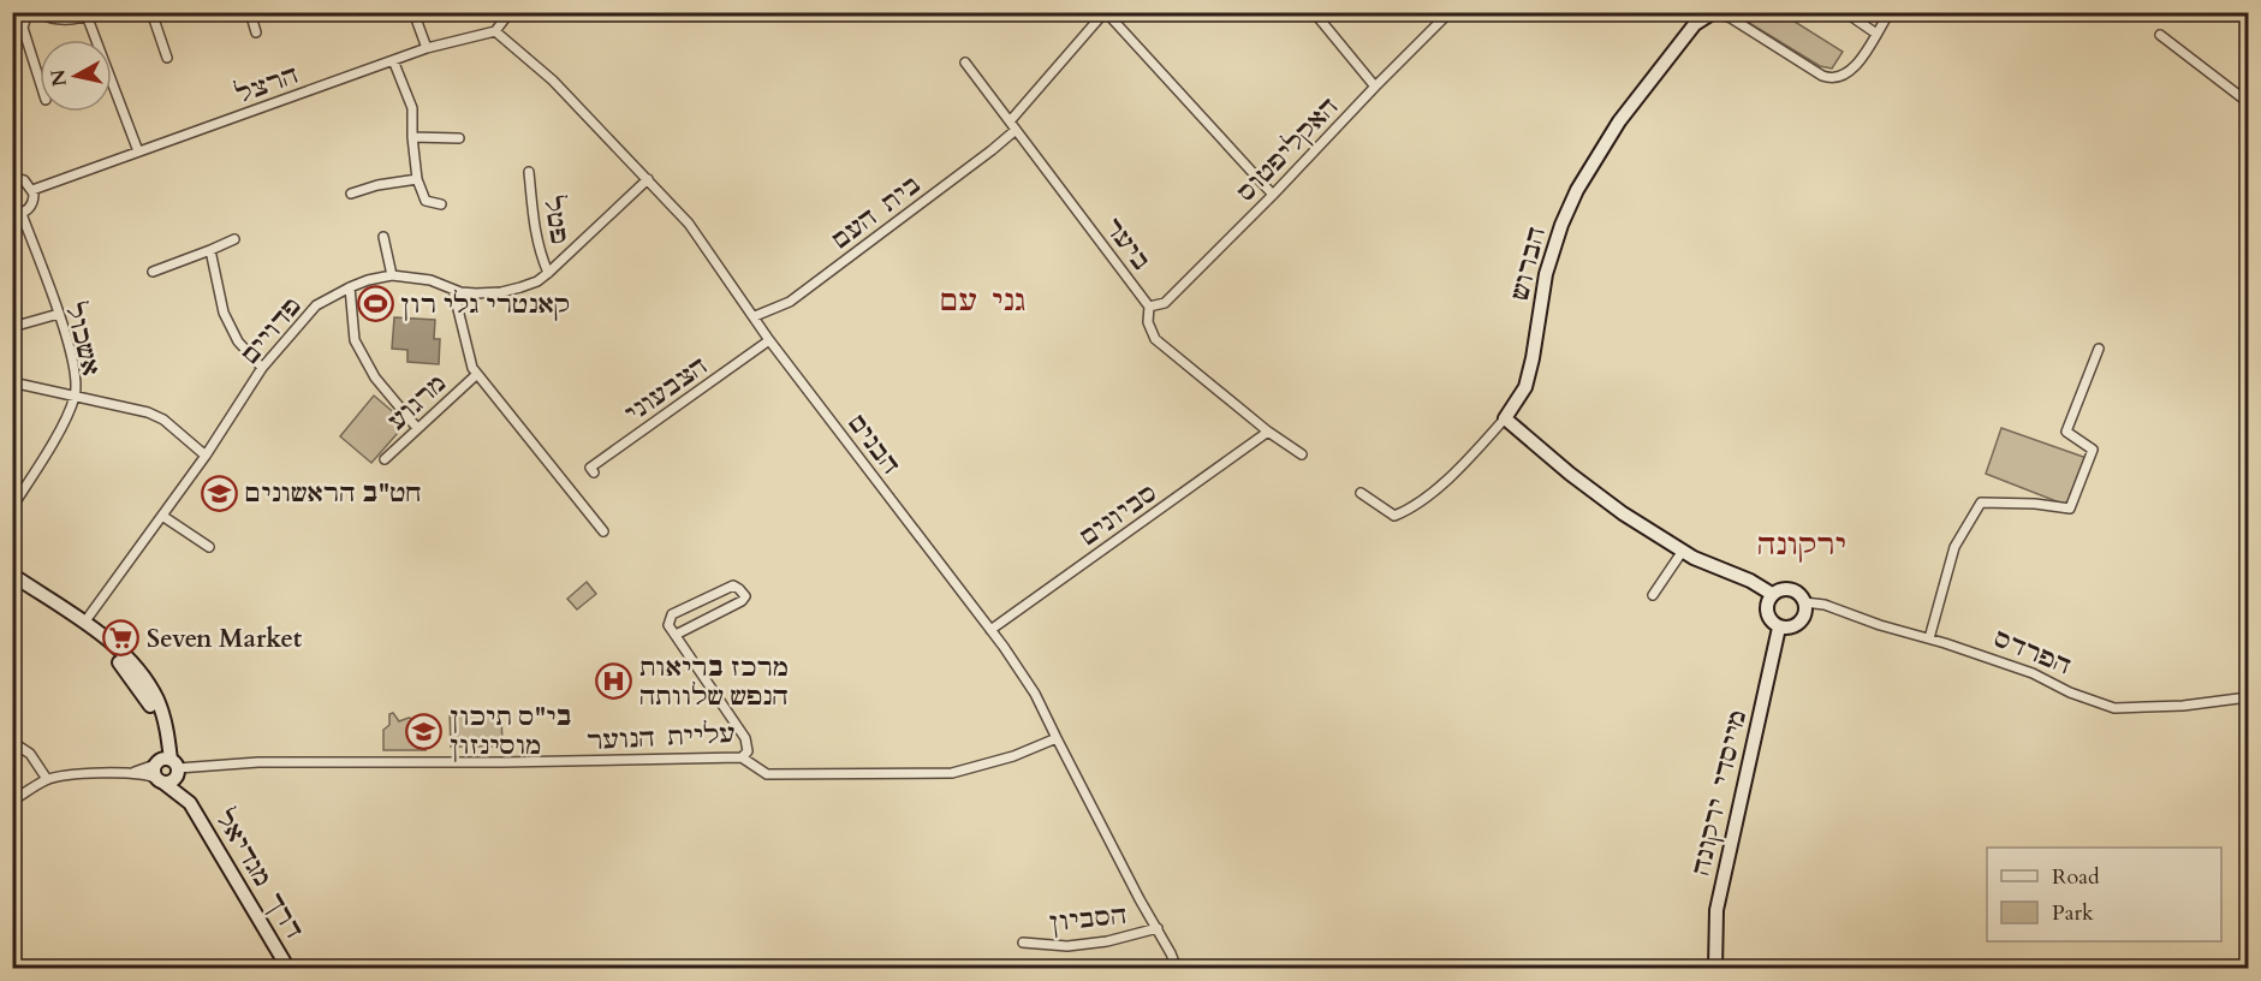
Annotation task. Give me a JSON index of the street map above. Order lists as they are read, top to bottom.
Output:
{
  "streets": {
    "street": [
      "הרצל",
      "האקליפטוס",
      "בית העם",
      "פטל",
      "ביער",
      "הברוש",
      "פדויים",
      "אשכול",
      "הצבעוני",
      "מרגוע",
      "הבנים",
      "סביונים",
      "הפרדס",
      "עליית הנוער",
      "מייסדי ירקונה",
      "דרך מגדיאל",
      "הסביון"
    ]
  },
  "crossings": [
    ["הרצל", "הבנים"],
    ["האקליפטוס", "ביער"],
    ["בית העם", "ביער"],
    ["בית העם", "הבנים"],
    ["פטל", "פדויים"],
    ["ביער", "סביונים"],
    ["פדויים", "הבנים"],
    ["פדויים", "דרך מגדיאל"],
    ["הצבעוני", "הבנים"],
    ["הבנים", "סביונים"],
    ["הבנים", "הסביון"],
    ["הפרדס", "מייסדי ירקונה"],
    ["עליית הנוער", "דרך מגדיאל"]
  ],
  "districts": ["גני עם", "ירקונה"],
  "places": {
    "sports": ["קאנטרי גלי רון"],
    "school or university": ["חט\"ב הראשונים", "בי\"ס תיכון מוסינזון"],
    "supermarket": ["Seven Market"],
    "hospital": ["מרכז בריאות הנפש שלוותה"]
  },
  "legend": ["Road", "Park"],
  "north": "left"
}
